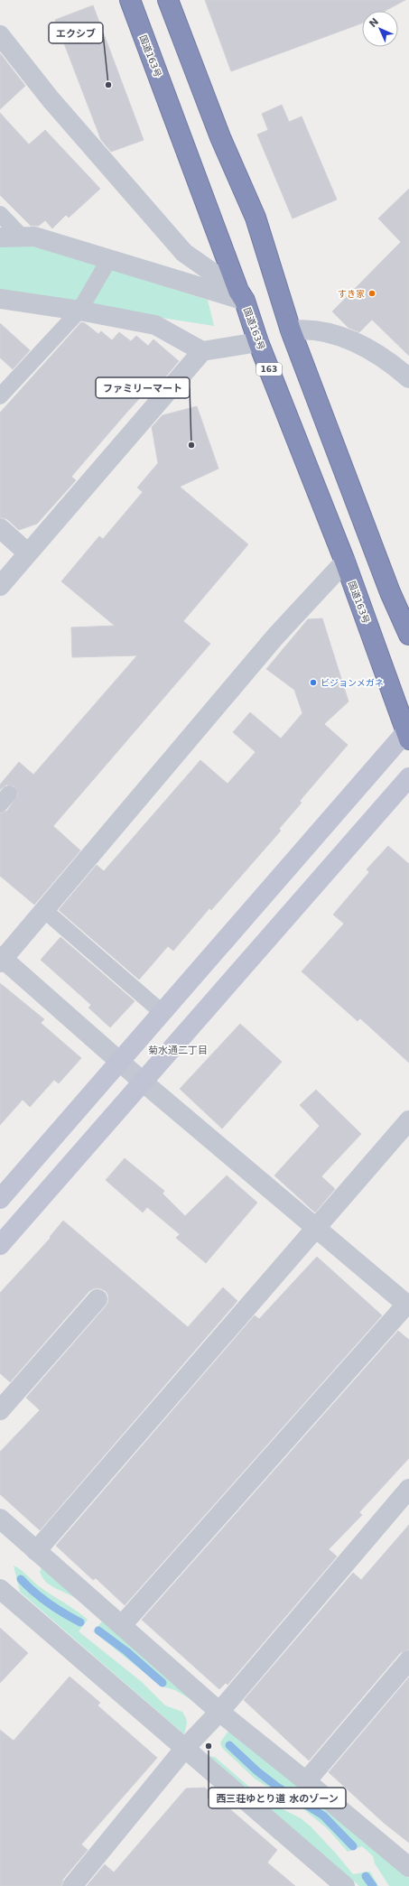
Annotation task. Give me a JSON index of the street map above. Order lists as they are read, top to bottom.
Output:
{
  "streets": {
    "highway": ["国道163号", "163"]
  },
  "districts": ["菊水通二丁目"],
  "places": [
    "エクシブ",
    "すき家",
    "ファミリーマート",
    "ビジョンメガネ",
    "西三荘ゆとり道 水のゾーン"
  ],
  "north": "top left"
}
